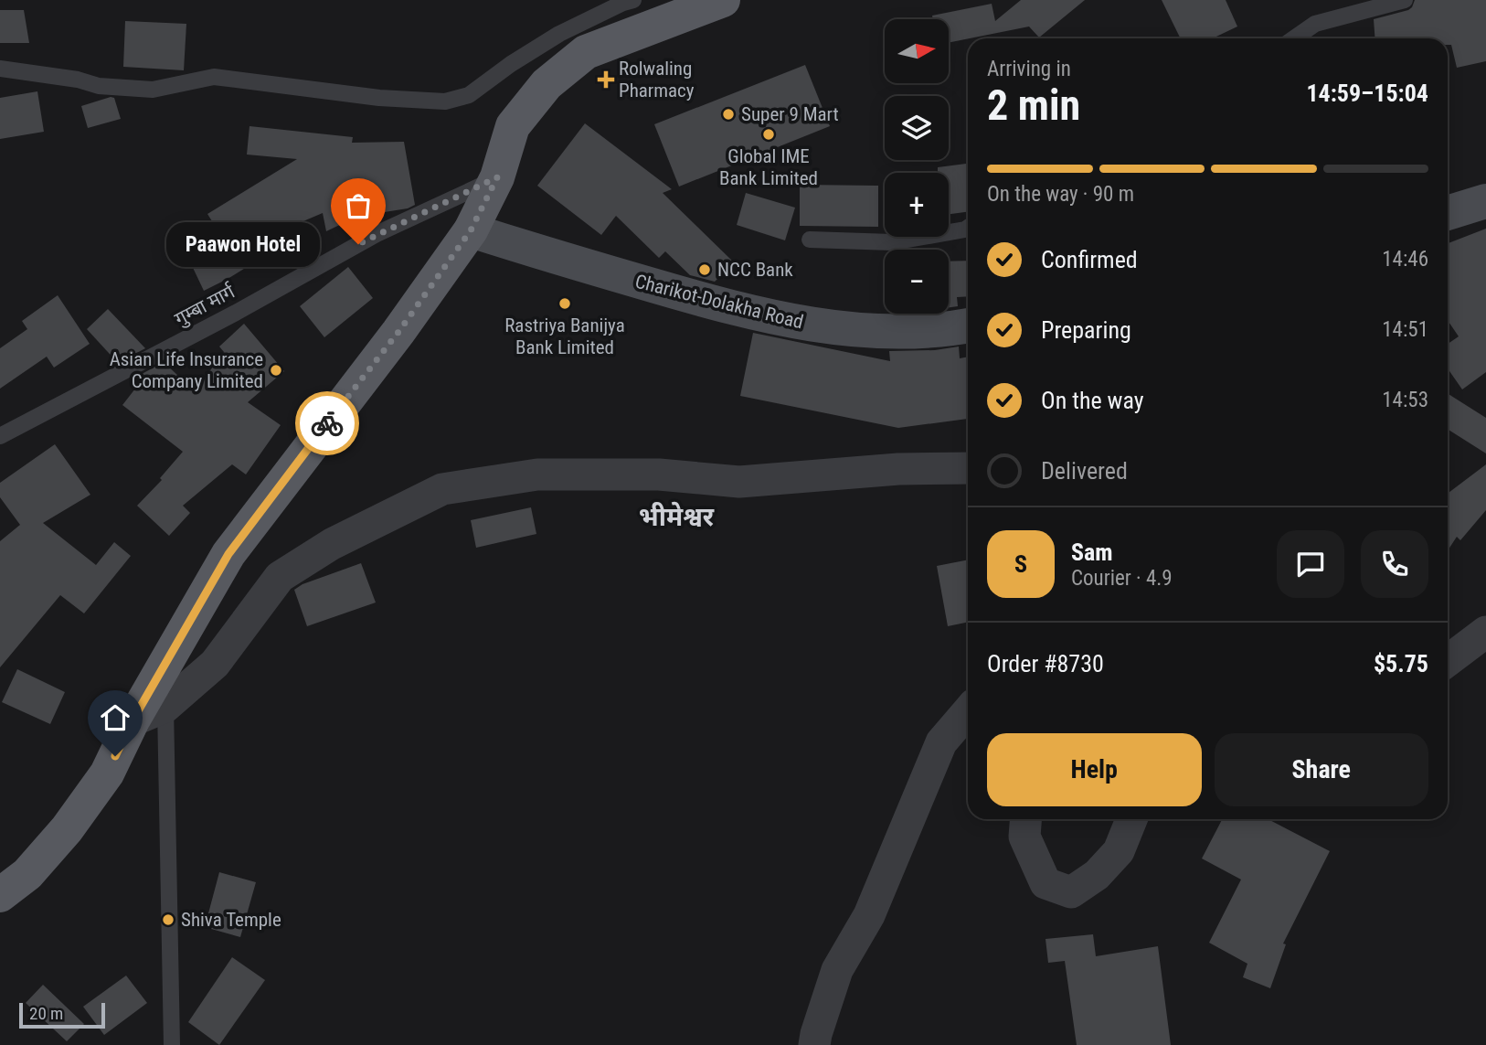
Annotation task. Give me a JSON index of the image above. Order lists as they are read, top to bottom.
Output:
{
  "streets": {
    "main road": ["Charikot-Dolakha Road"],
    "lane": ["गुम्बा मार्ग"]
  },
  "districts": ["भीमेश्वर"],
  "places": {
    "health": ["Rolwaling Pharmacy"],
    "other": [
      "Super 9 Mart",
      "Global IME Bank Limited",
      "Paawon Hotel",
      "NCC Bank",
      "Rastriya Banijya Bank Limited",
      "Asian Life Insurance Company Limited",
      "Shiva Temple"
    ]
  },
  "scale_bar": "20 m",
  "north": "right",
  "page": {
    "map_buttons": ["+", "−"],
    "heading": ["2 min", "Arriving in", "14:59–15:04"],
    "panel": [
      "Sam",
      "Courier · 4.9",
      "Order #8730",
      "$5.75"
    ],
    "bar": "On the way · 90 m",
    "bubble": "Paawon Hotel",
    "list": [
      ["Confirmed", "14:46"],
      ["Preparing", "14:51"],
      ["On the way", "14:53"],
      "Delivered"
    ],
    "round": "S",
    "buttons": ["Help", "Share"],
    "scale": "20 m"
  }
}
